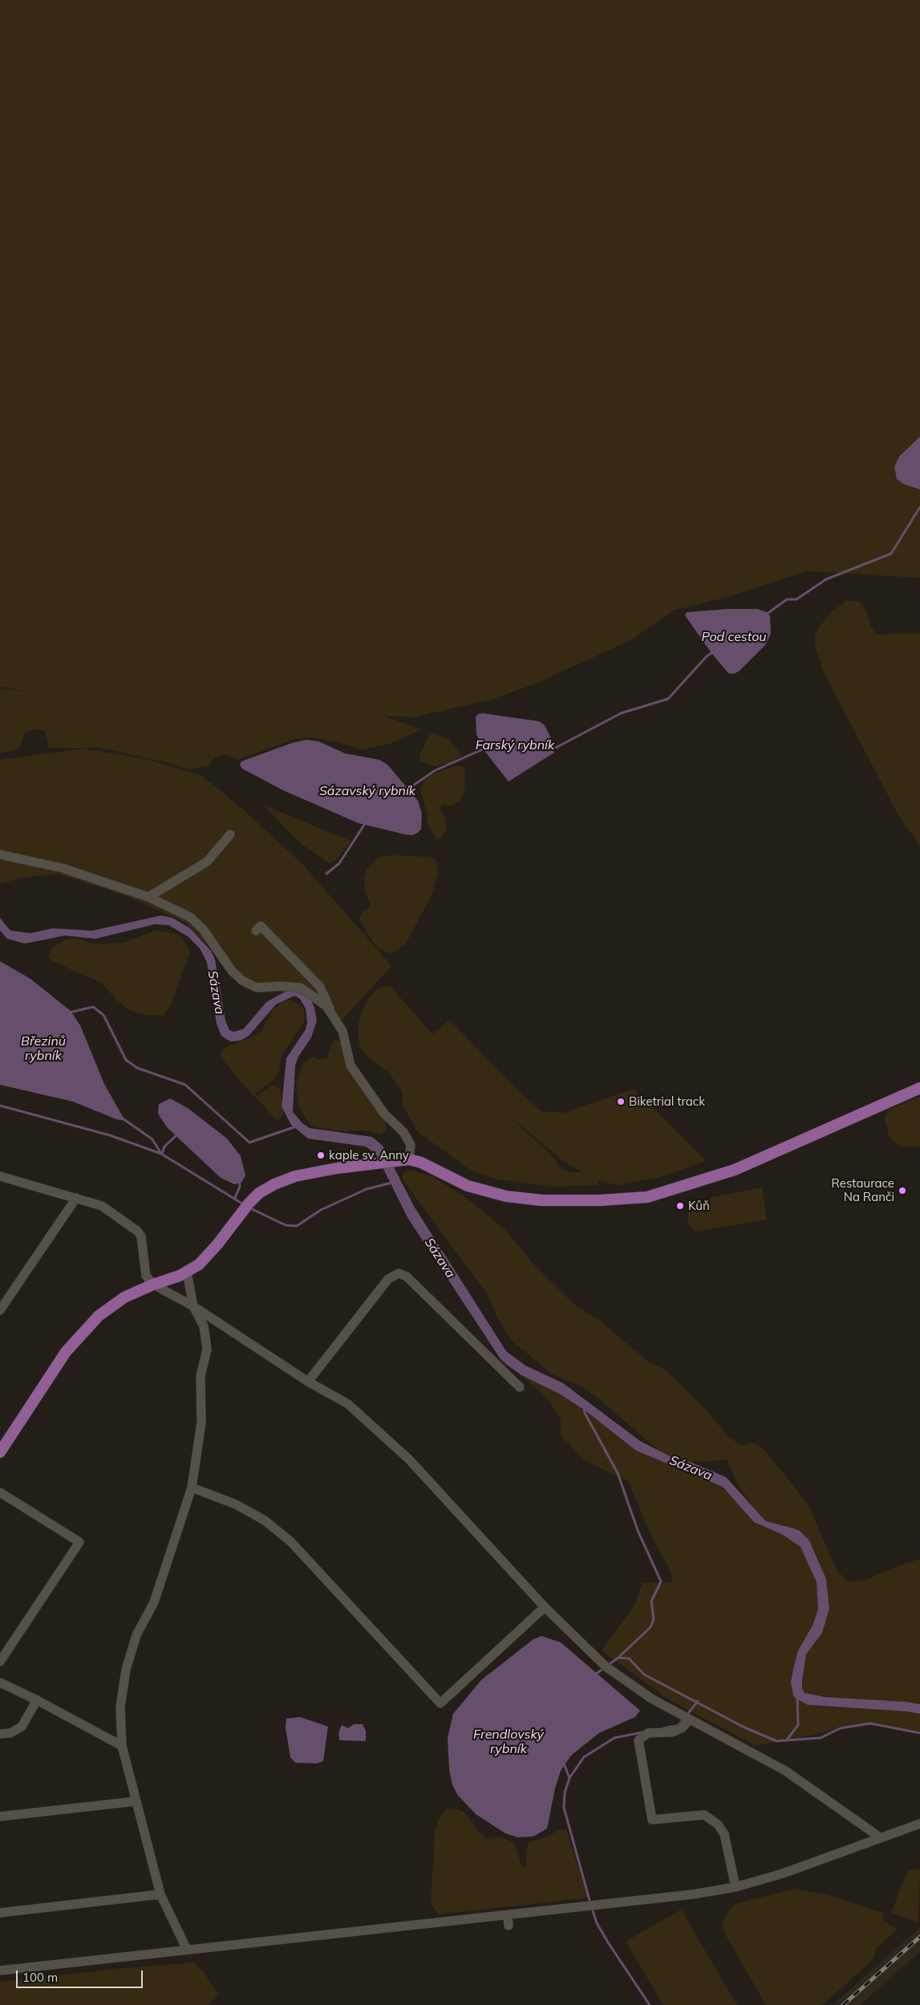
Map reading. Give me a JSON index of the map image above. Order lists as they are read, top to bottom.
{
  "water": [
    "Pod cestou",
    "Farský rybník",
    "Sázavský rybník",
    "Sázava",
    "Březinů rybník",
    "Frendlovský rybník"
  ],
  "places": [
    "Biketrial track",
    "kaple sv. Anny",
    "Restaurace Na Ranči",
    "Kůň"
  ],
  "scale_bar": "100 m"
}
